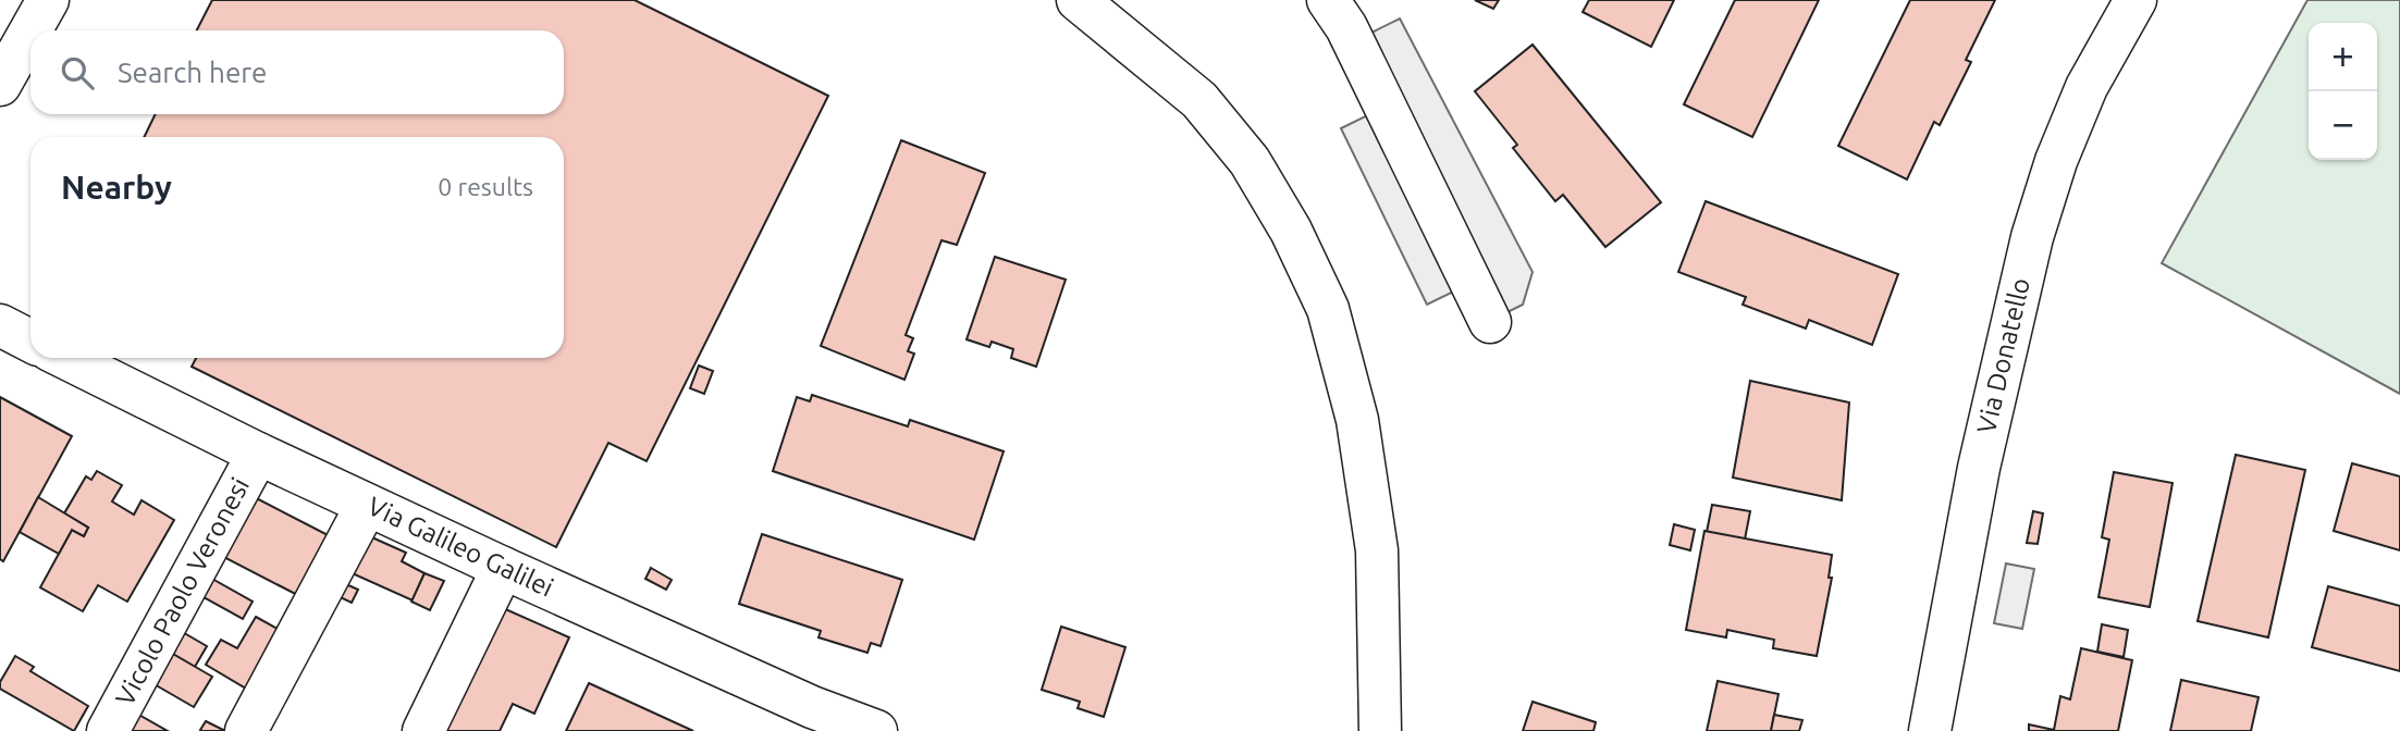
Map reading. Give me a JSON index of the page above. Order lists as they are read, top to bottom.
{
  "streets": {
    "main road": ["Via Donatello", "Via Galileo Galilei", "Vicolo Paolo Veronesi"]
  },
  "crossings": [
    ["Via Galileo Galilei", "Vicolo Paolo Veronesi"]
  ],
  "page": {
    "map_buttons": ["+", "−"],
    "search": "Search here",
    "heading": ["Nearby", "0 results"]
  }
}
